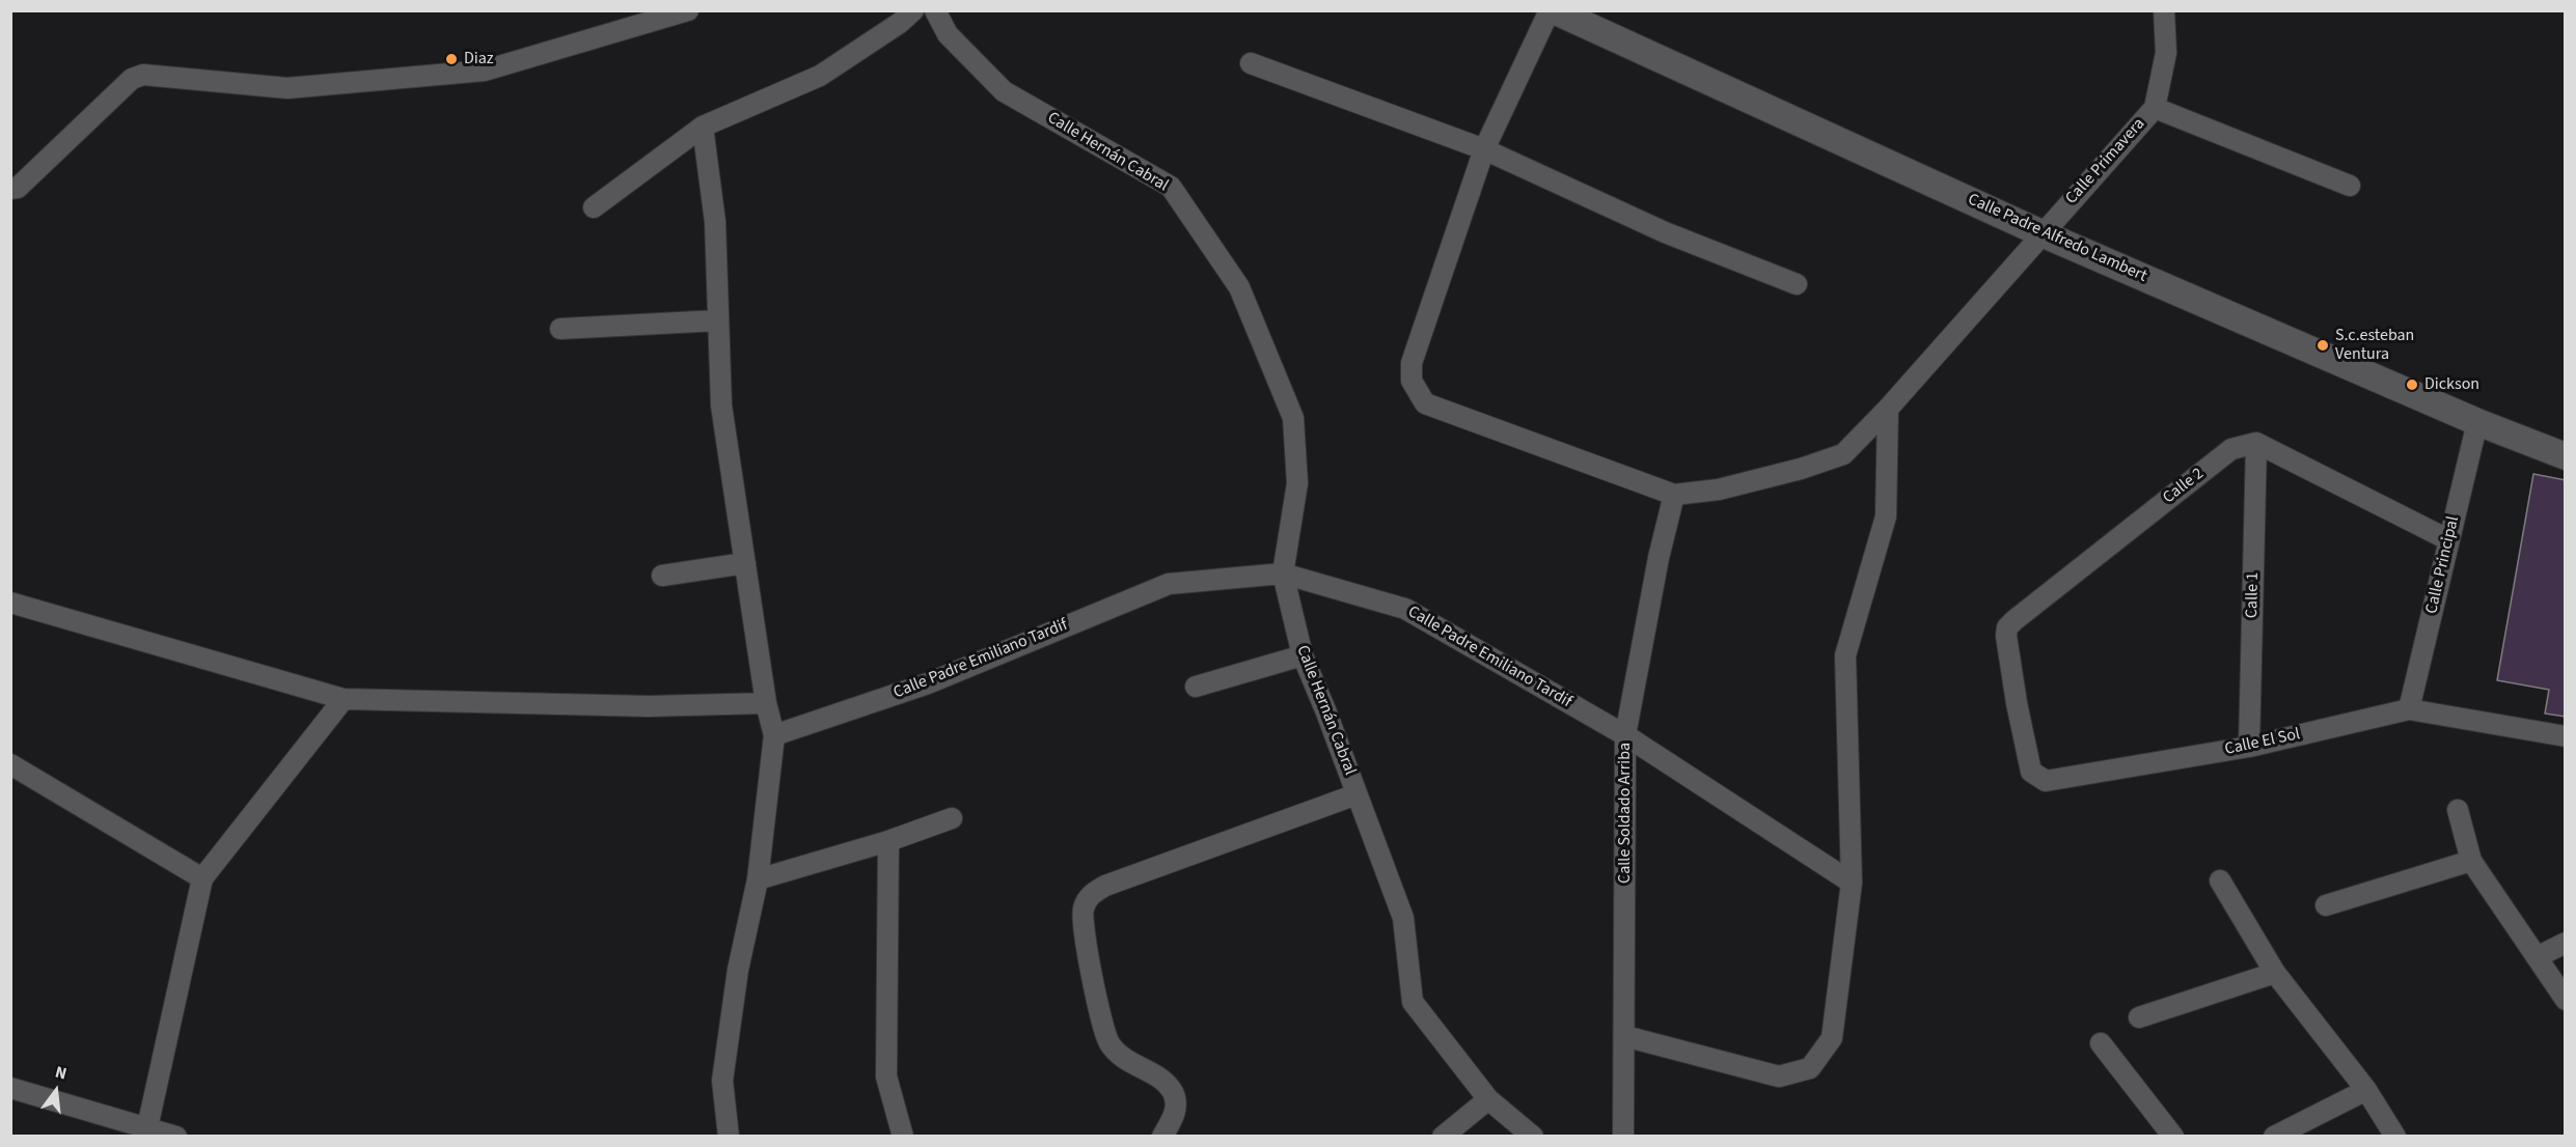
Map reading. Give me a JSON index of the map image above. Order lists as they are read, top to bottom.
{
  "streets": {
    "street": [
      "Calle Hernán Cabral",
      "Calle Primavera",
      "Calle Padre Alfredo Lambert",
      "Calle 2",
      "Calle Principal",
      "Calle 1",
      "Calle Padre Emiliano Tardif",
      "Calle El Sol",
      "Calle Soldado Arriba"
    ]
  },
  "crossings": [
    ["Calle Hernán Cabral", "Calle Padre Emiliano Tardif"],
    ["Calle Primavera", "Calle Padre Alfredo Lambert"],
    ["Calle Primavera", "Calle Soldado Arriba"],
    ["Calle Padre Alfredo Lambert", "Calle Principal"],
    ["Calle 2", "Calle 1"],
    ["Calle 2", "Calle El Sol"],
    ["Calle Principal", "Calle El Sol"],
    ["Calle 1", "Calle El Sol"],
    ["Calle Padre Emiliano Tardif", "Calle Soldado Arriba"]
  ],
  "places": ["Diaz", "S.c.esteban Ventura", "Dickson"],
  "north": "top"
}
